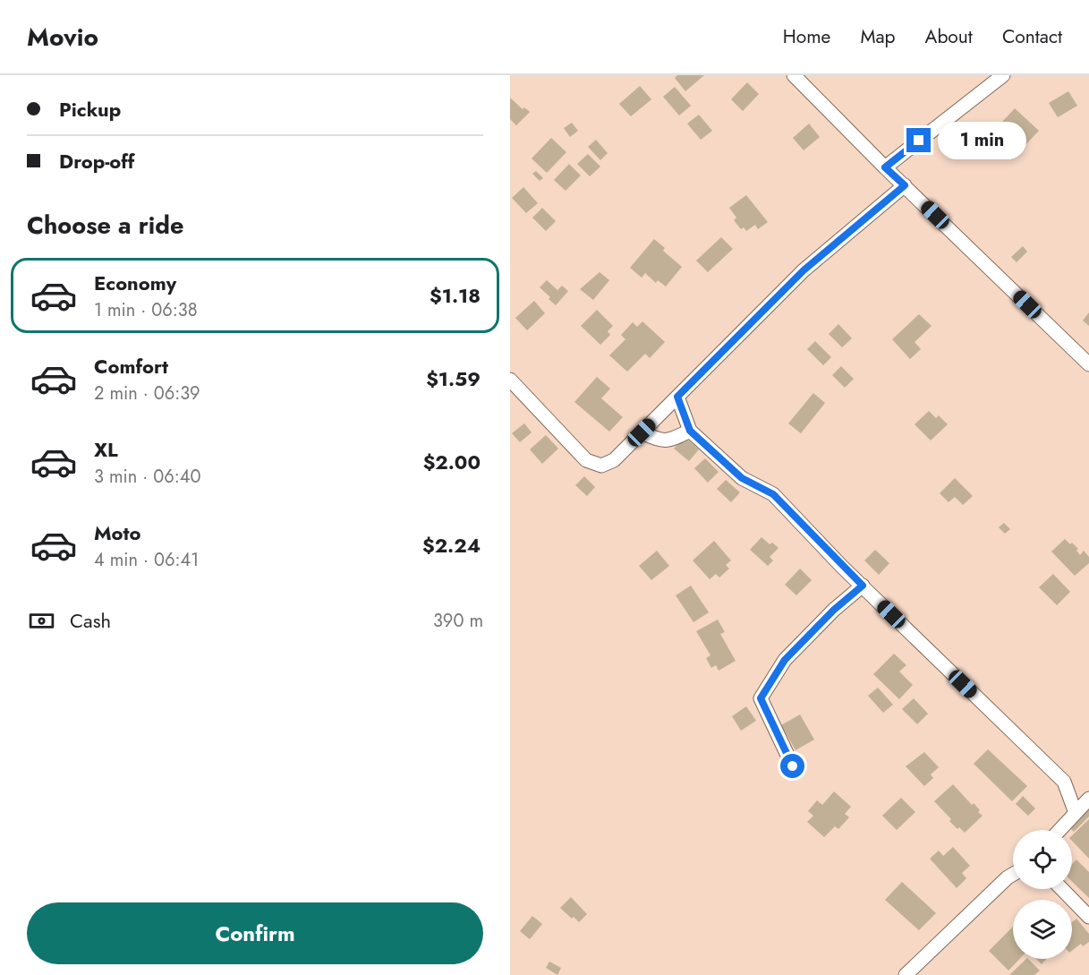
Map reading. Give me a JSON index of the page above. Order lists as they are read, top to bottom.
{
  "page": {
    "header": "Movio",
    "nav": [
      "Home",
      "Map",
      "About",
      "Contact"
    ],
    "banner": ["Pickup", "Drop-off"],
    "bubble": "1 min",
    "heading": "Choose a ride",
    "list": [
      {
        "name": "Economy",
        "note": "1 min · 06:38",
        "value": "$1.18"
      },
      {
        "name": "Comfort",
        "note": "2 min · 06:39",
        "value": "$1.59"
      },
      {
        "name": "XL",
        "note": "3 min · 06:40",
        "value": "$2.00"
      },
      {
        "name": "Moto",
        "note": "4 min · 06:41",
        "value": "$2.24"
      }
    ],
    "pay": ["Cash", "390 m"],
    "buttons": "Confirm"
  }
}
